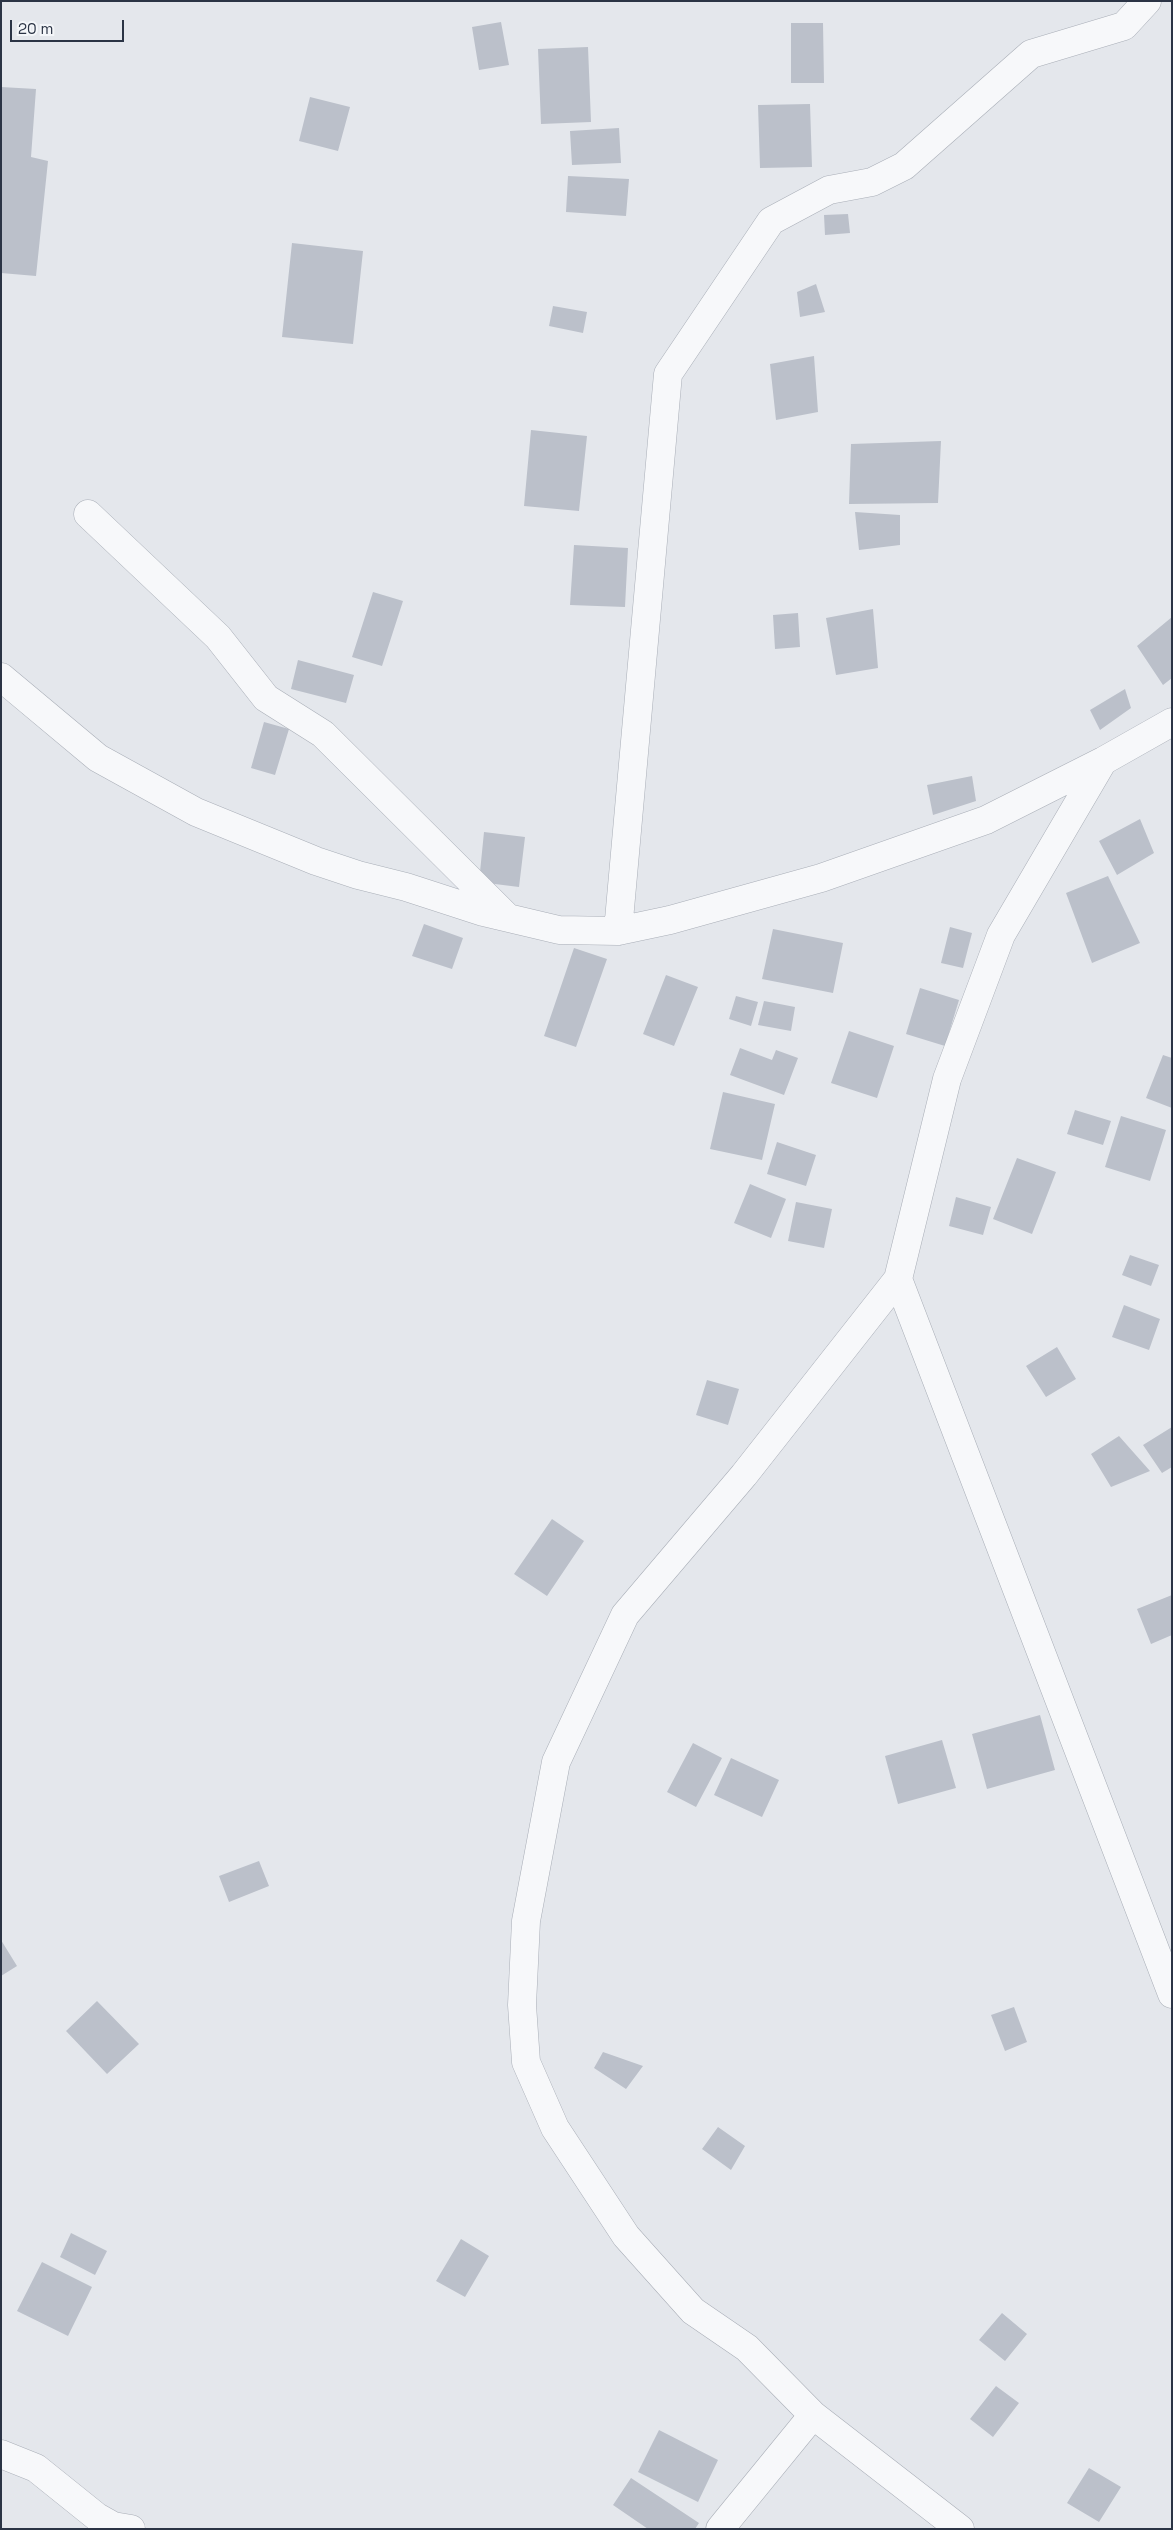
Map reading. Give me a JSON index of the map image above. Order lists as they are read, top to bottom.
{
  "scale_bar": "20 m"
}
